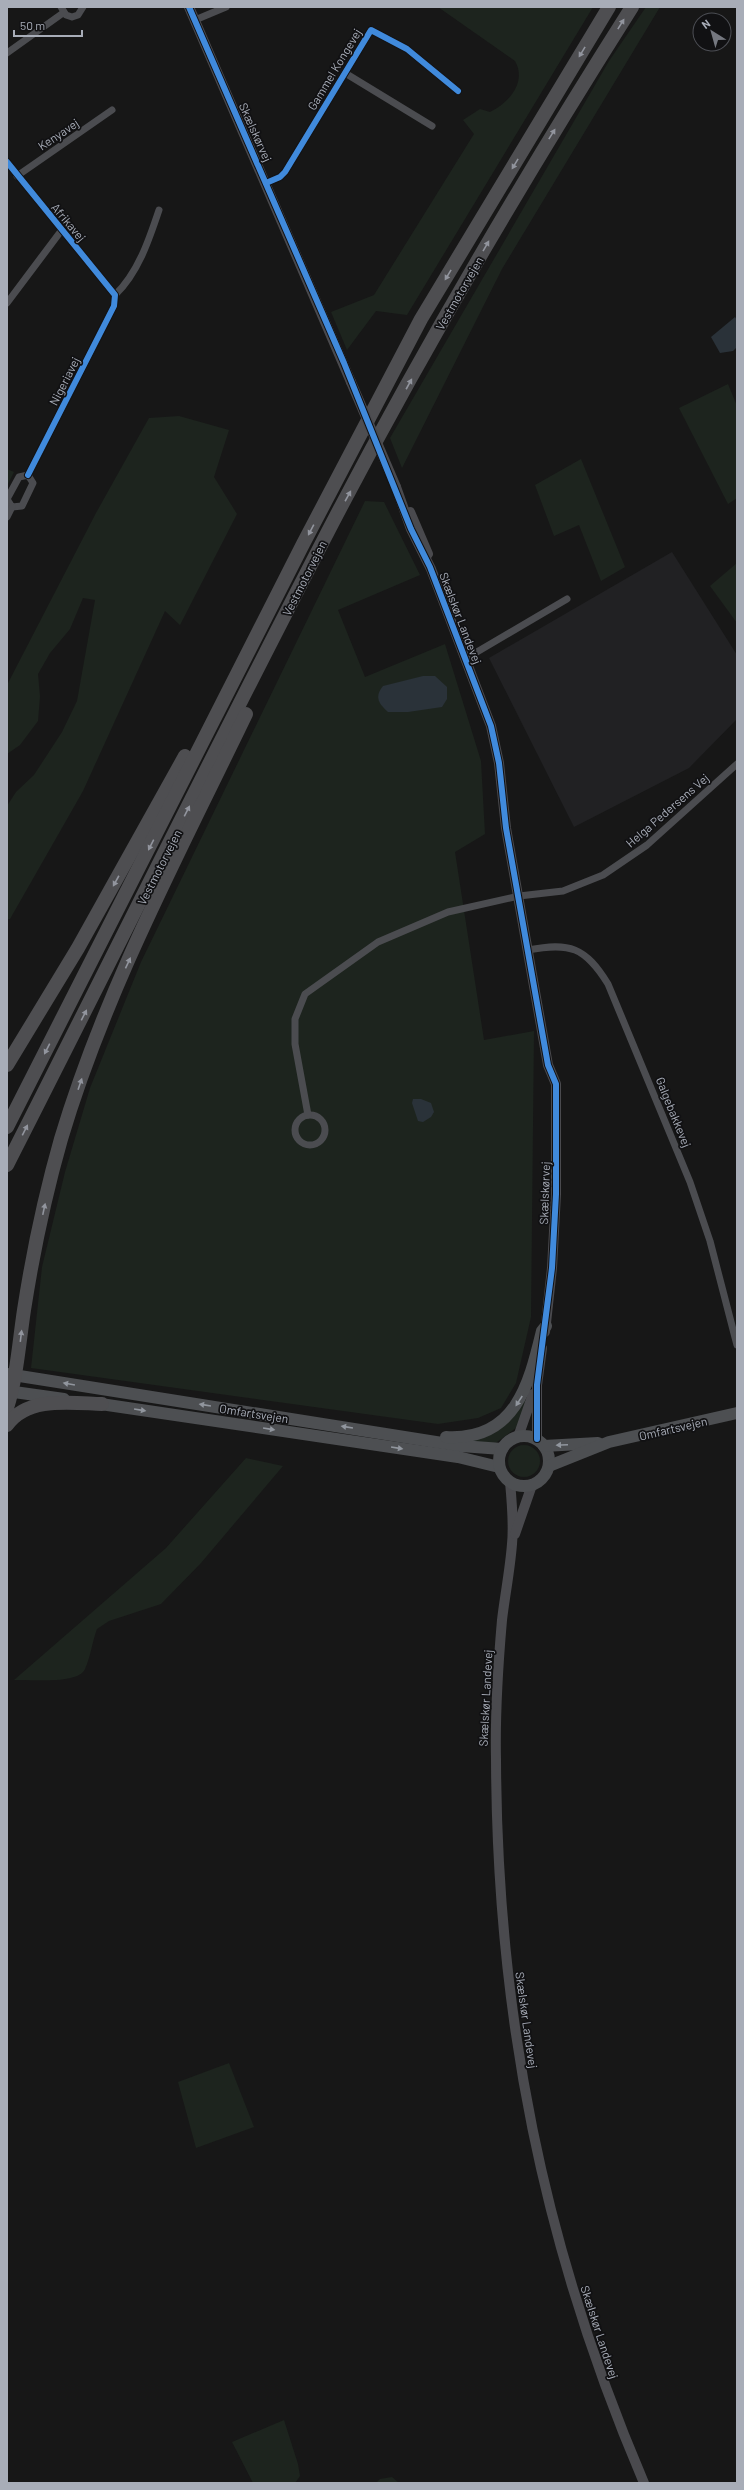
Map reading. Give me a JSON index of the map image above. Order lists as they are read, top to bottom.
{
  "streets": {
    "highway": ["Vestmotorvejen"],
    "main road": ["Omfartsvejen"],
    "street": [
      "Gammel Kongevej",
      "Skælskørvej",
      "Kenyavej",
      "Afrikavej",
      "Nigeriavej",
      "Skælskør Landevej",
      "Helga Pedersens Vej",
      "Galgebakkevej"
    ]
  },
  "crossings": [
    ["Gammel Kongevej", "Skælskørvej"],
    ["Skælskørvej", "Skælskør Landevej"],
    ["Skælskørvej", "Galgebakkevej"],
    ["Skælskørvej", "Omfartsvejen"],
    ["Kenyavej", "Afrikavej"],
    ["Afrikavej", "Nigeriavej"],
    ["Skælskør Landevej", "Helga Pedersens Vej"],
    ["Skælskør Landevej", "Galgebakkevej"],
    ["Skælskør Landevej", "Omfartsvejen"]
  ],
  "scale_bar": "50 m",
  "north": "top left"
}
